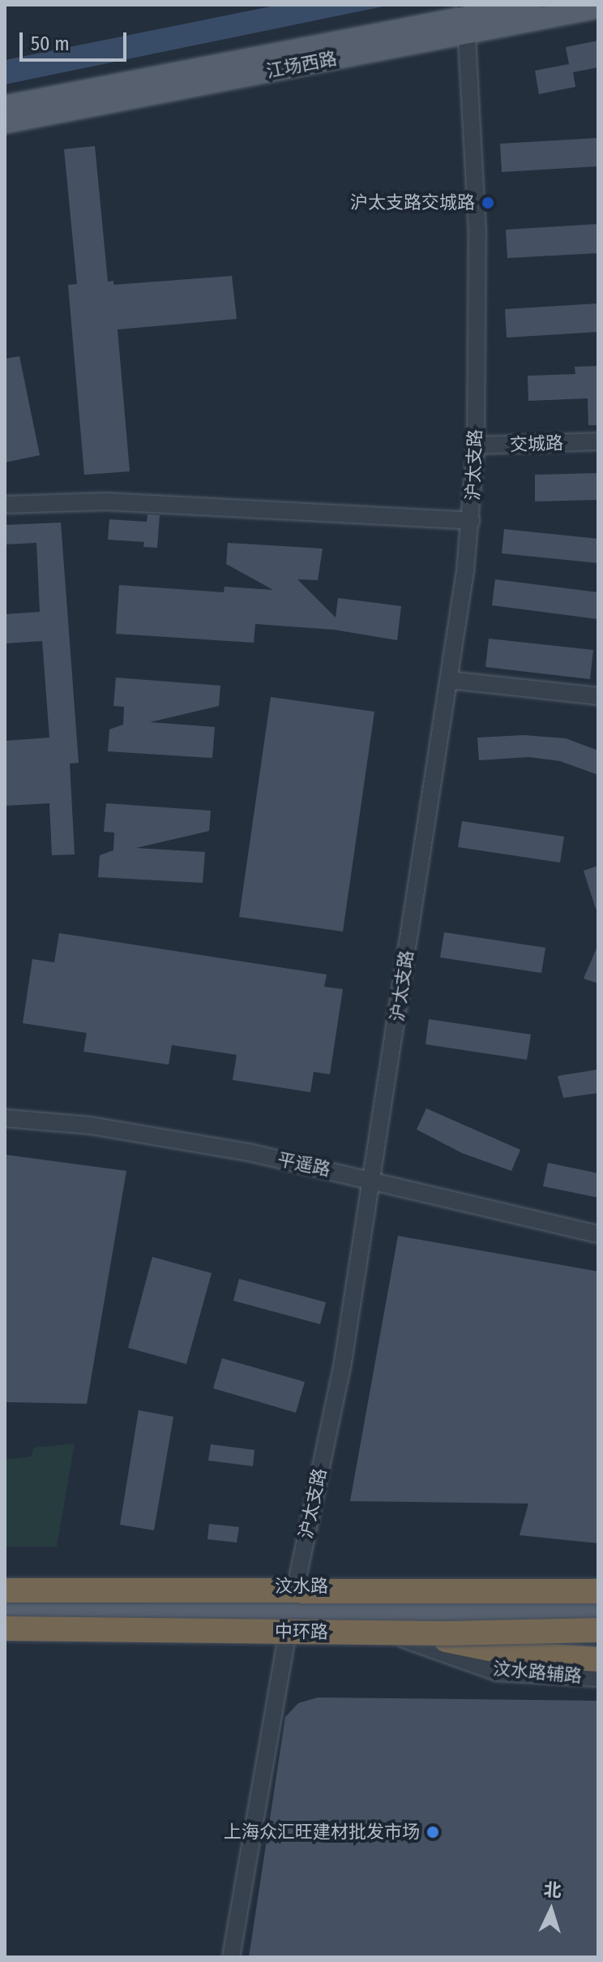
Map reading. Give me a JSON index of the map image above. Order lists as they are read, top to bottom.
{
  "streets": {
    "highway": ["中环路"],
    "main road": ["江场西路", "汶水路"],
    "street": [
      "交城路",
      "沪太支路",
      "平遥路",
      "汶水路辅路"
    ]
  },
  "crossings": [
    ["江场西路", "沪太支路"],
    ["交城路", "沪太支路"],
    ["沪太支路", "平遥路"],
    ["沪太支路", "汶水路"],
    ["汶水路", "中环路"]
  ],
  "places": ["沪太支路交城路", "上海众汇旺建材批发市场"],
  "scale_bar": "50 m",
  "north": "top"
}
